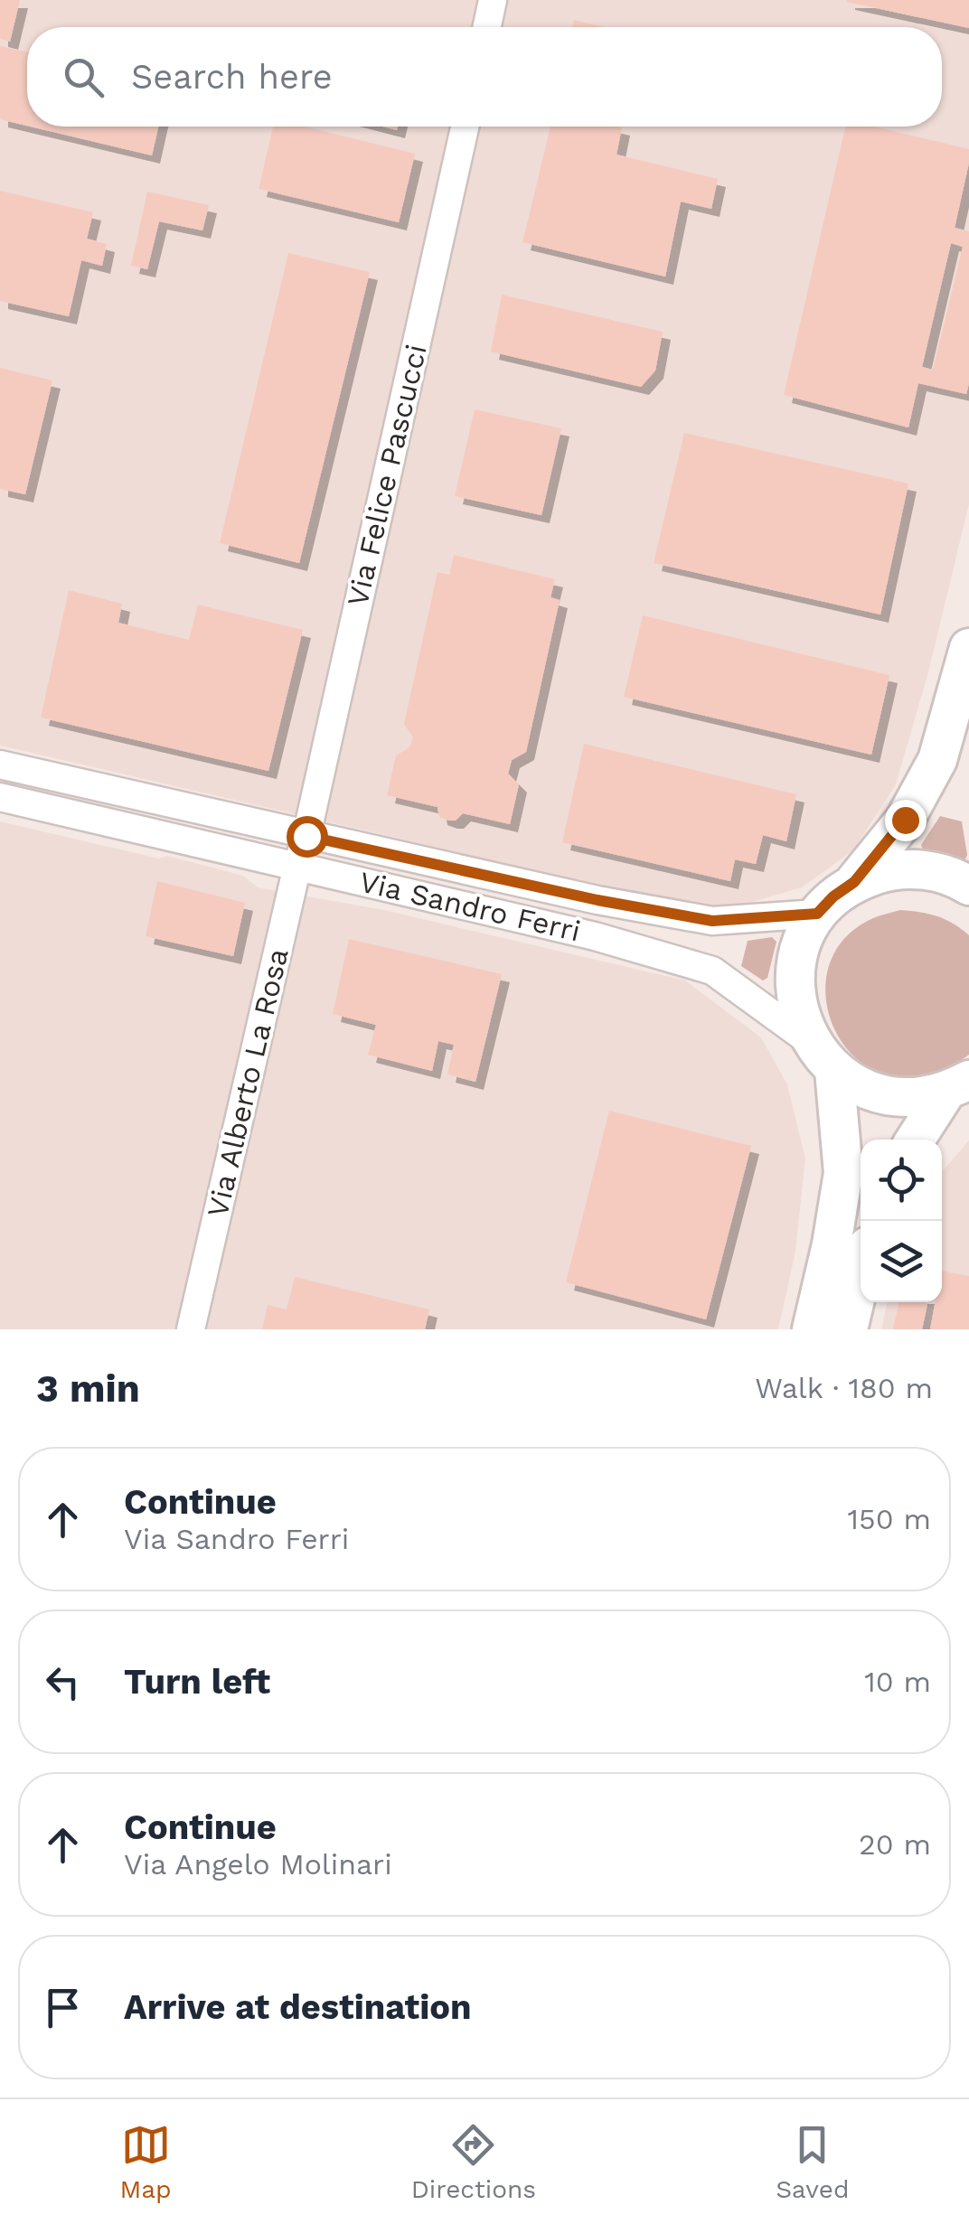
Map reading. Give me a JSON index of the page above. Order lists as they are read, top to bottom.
{
  "streets": {
    "street": ["Via Felice Pascucci", "Via Sandro Ferri", "Via Alberto La Rosa"]
  },
  "crossings": [
    ["Via Felice Pascucci", "Via Sandro Ferri"],
    ["Via Felice Pascucci", "Via Alberto La Rosa"],
    ["Via Sandro Ferri", "Via Alberto La Rosa"]
  ],
  "page": {
    "search": "Search here",
    "heading": ["3 min", "Walk · 180 m"],
    "list": [
      ["Continue", "Via Sandro Ferri", "150 m"],
      ["Turn left", "10 m"],
      ["Continue", "Via Angelo Molinari", "20 m"],
      "Arrive at destination"
    ],
    "nav": ["Map", "Directions", "Saved"]
  }
}
